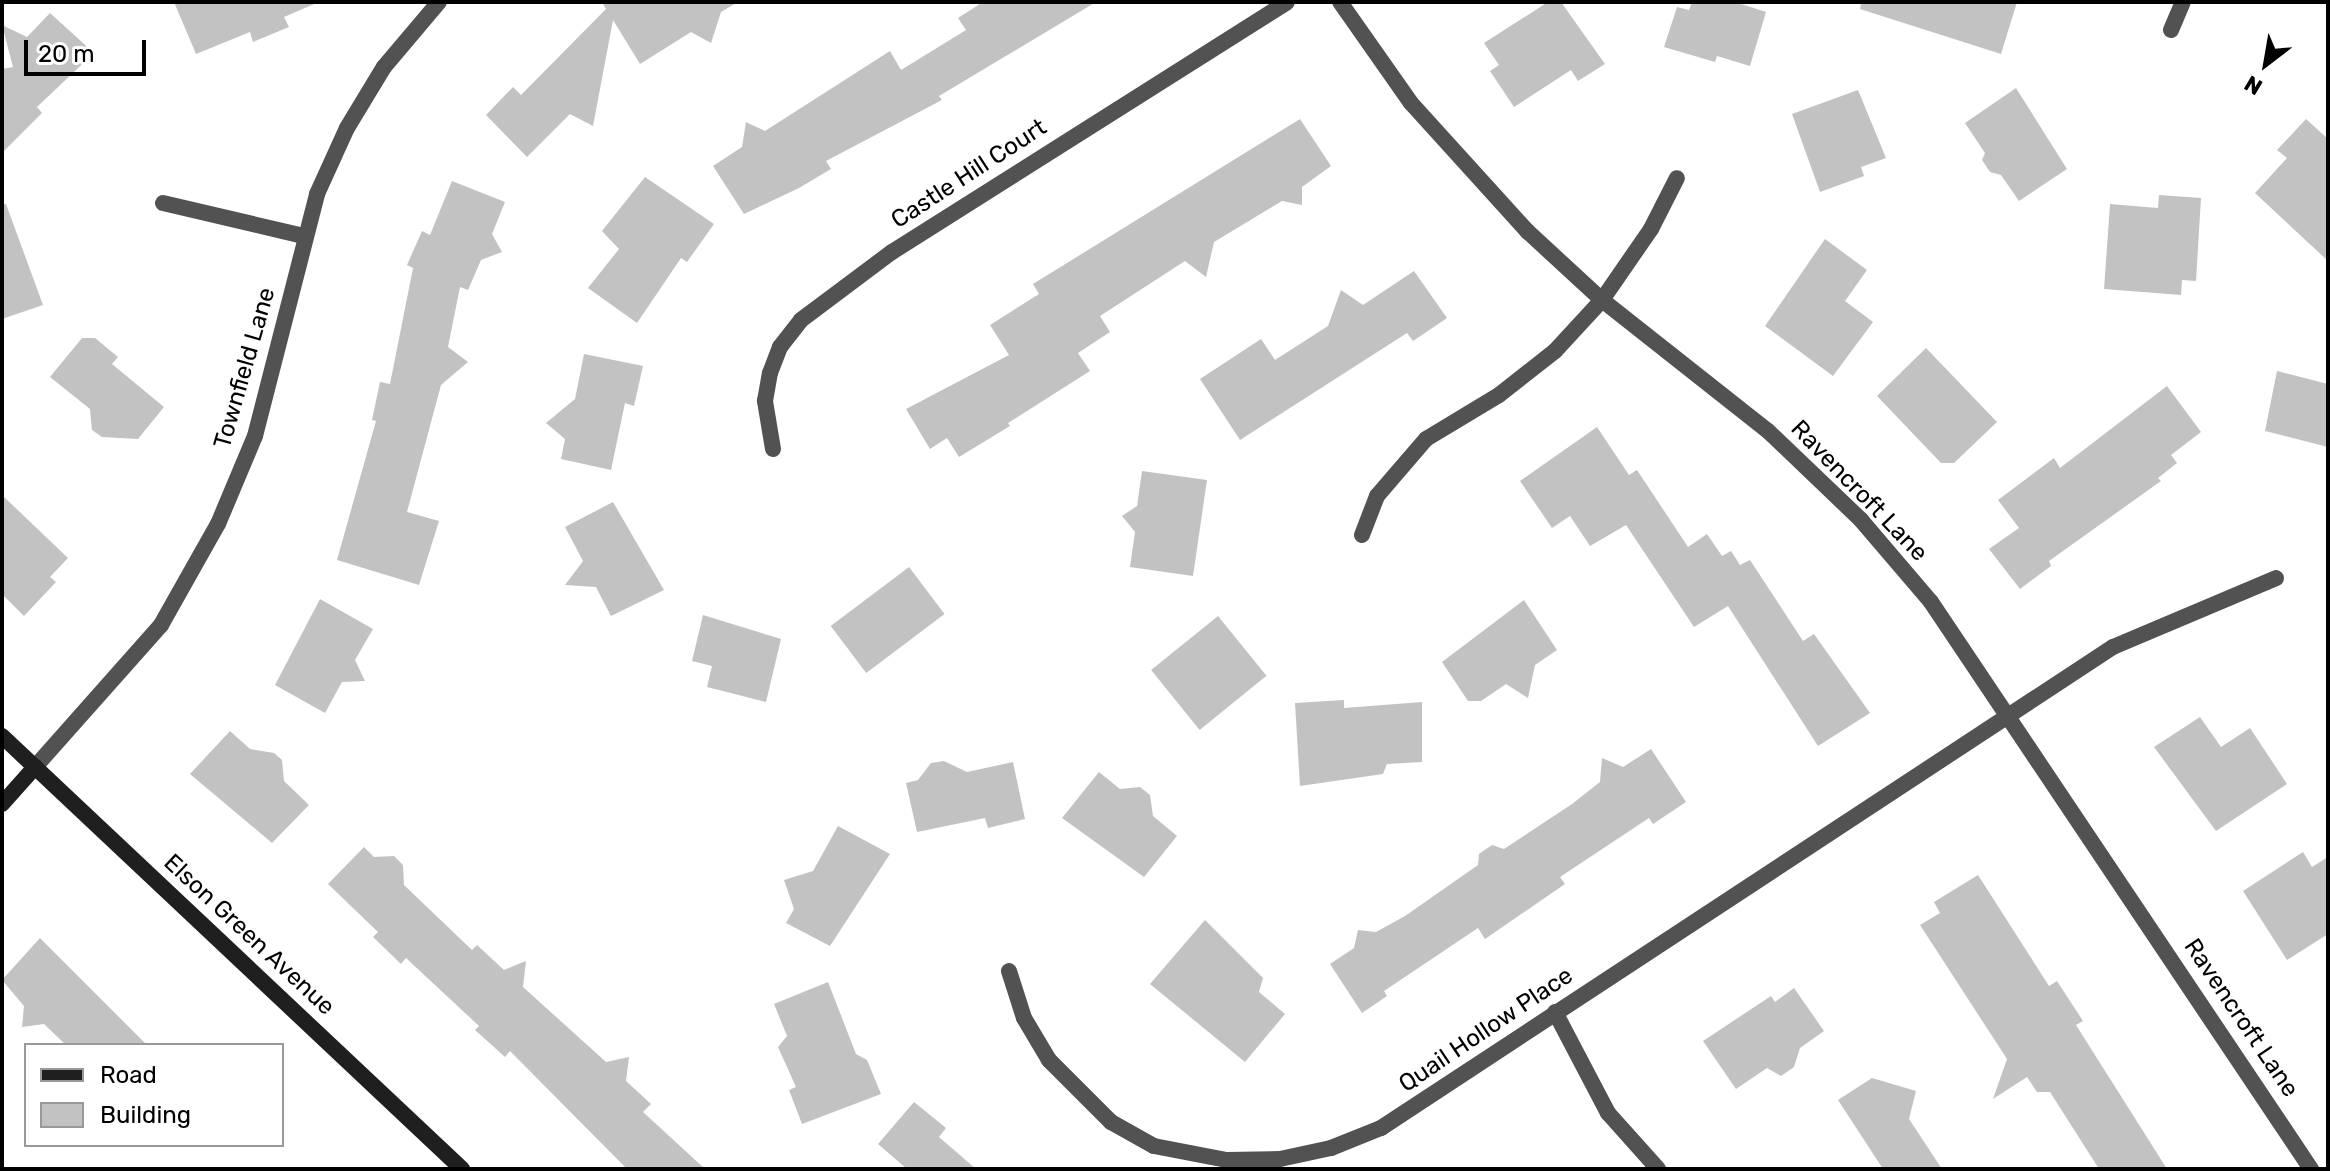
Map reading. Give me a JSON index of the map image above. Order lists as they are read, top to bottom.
{
  "streets": {
    "street": [
      "Castle Hill Court",
      "Townfield Lane",
      "Ravencroft Lane",
      "Elson Green Avenue",
      "Quail Hollow Place"
    ]
  },
  "crossings": [
    ["Townfield Lane", "Elson Green Avenue"],
    ["Ravencroft Lane", "Quail Hollow Place"]
  ],
  "legend": ["Road", "Building"],
  "scale_bar": "20 m",
  "north": "bottom left"
}
